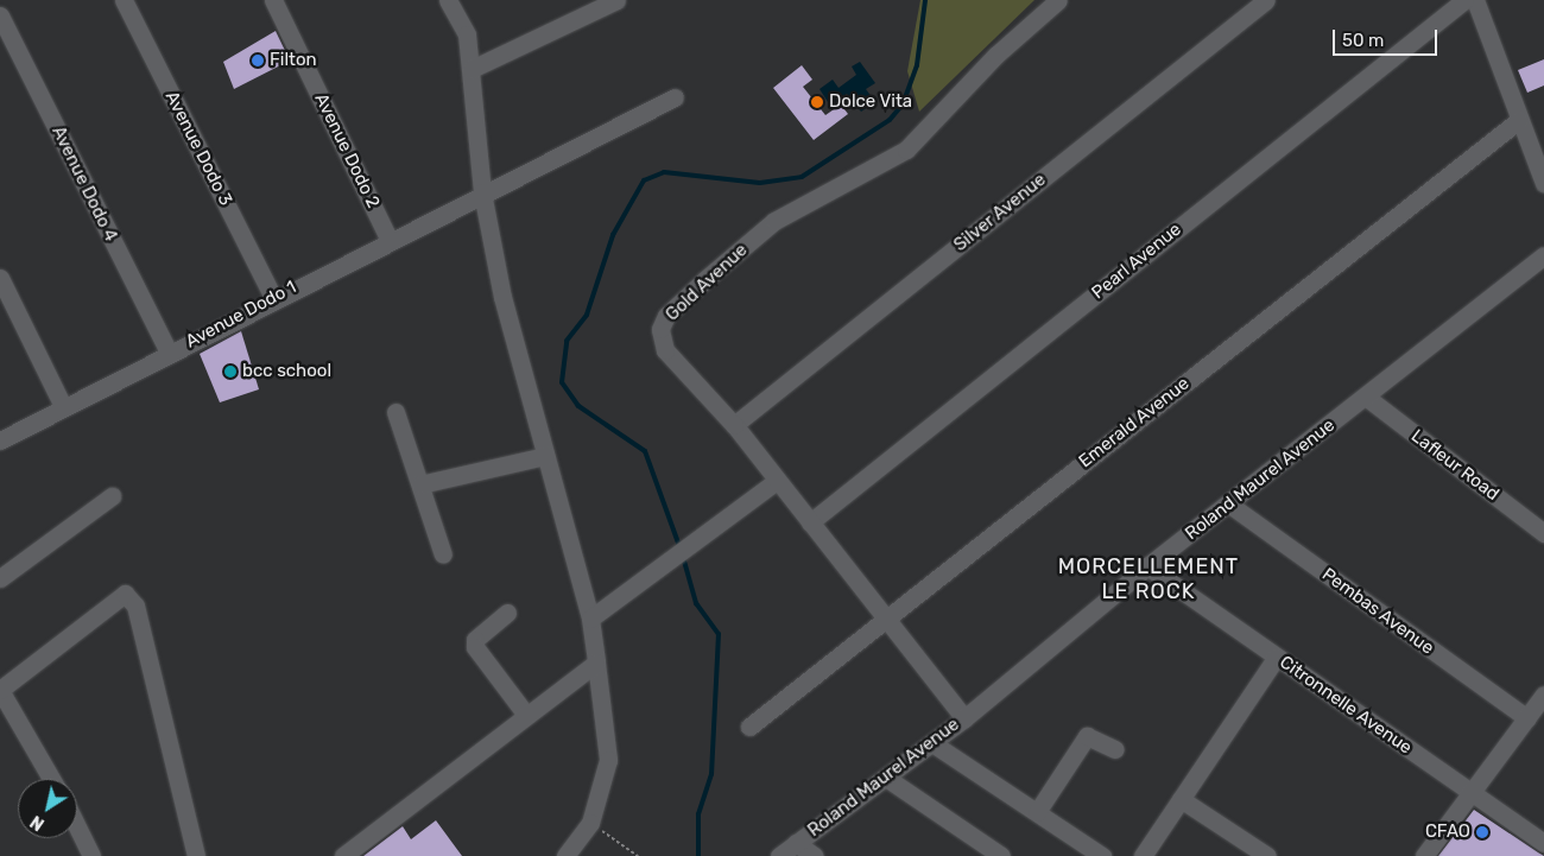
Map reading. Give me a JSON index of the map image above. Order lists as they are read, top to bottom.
{
  "streets": {
    "street": [
      "Avenue Dodo 3",
      "Avenue Dodo 2",
      "Avenue Dodo 4",
      "Silver Avenue",
      "Pearl Avenue",
      "Gold Avenue",
      "Avenue Dodo 1",
      "Emerald Avenue",
      "Lafleur Road",
      "Roland Maurel Avenue",
      "Pembas Avenue",
      "Citronnelle Avenue"
    ]
  },
  "crossings": [
    ["Avenue Dodo 3", "Avenue Dodo 1"],
    ["Avenue Dodo 2", "Avenue Dodo 1"],
    ["Avenue Dodo 4", "Avenue Dodo 1"],
    ["Silver Avenue", "Gold Avenue"],
    ["Pearl Avenue", "Gold Avenue"],
    ["Gold Avenue", "Emerald Avenue"],
    ["Gold Avenue", "Roland Maurel Avenue"],
    ["Lafleur Road", "Roland Maurel Avenue"],
    ["Roland Maurel Avenue", "Pembas Avenue"],
    ["Roland Maurel Avenue", "Citronnelle Avenue"]
  ],
  "districts": ["MORCELLEMENT LE ROCK"],
  "places": [
    "Filton",
    "Dolce Vita",
    "bcc school",
    "CFAO"
  ],
  "scale_bar": "50 m",
  "north": "bottom left"
}
